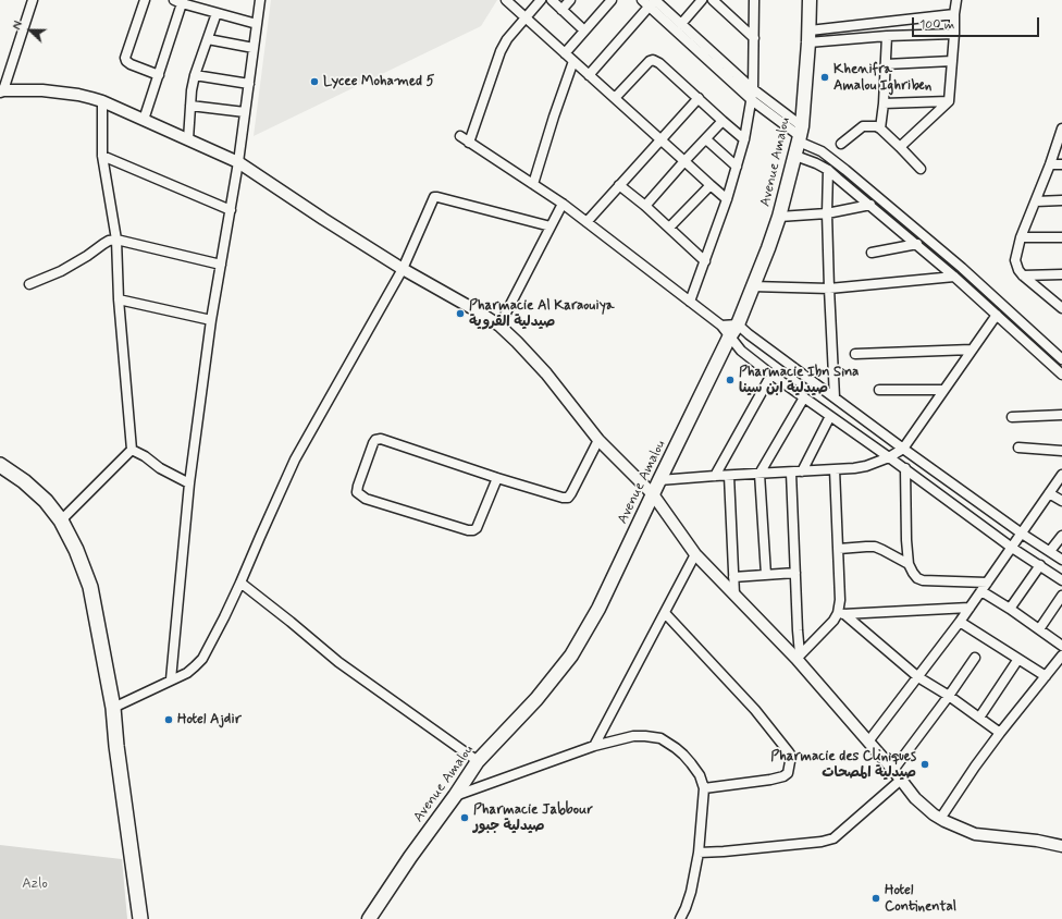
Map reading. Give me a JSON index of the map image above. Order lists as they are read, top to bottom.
{
  "streets": {
    "main road": ["Avenue Amalou"]
  },
  "parks": ["Azlo"],
  "places": [
    "Khenifra Amalou Ighriben",
    "Lycee Mohamed 5",
    "Pharmacie Al Karaouiya صيدلية القروية",
    "Pharmacie Ibn Sina صيدلية ابن سينا",
    "Hotel Ajdir",
    "Pharmacie des Cliniques صيدلية المصحات",
    "Pharmacie Jabbour صيدلية جبور",
    "Hotel Continental"
  ],
  "scale_bar": "100 m",
  "north": "left"
}
